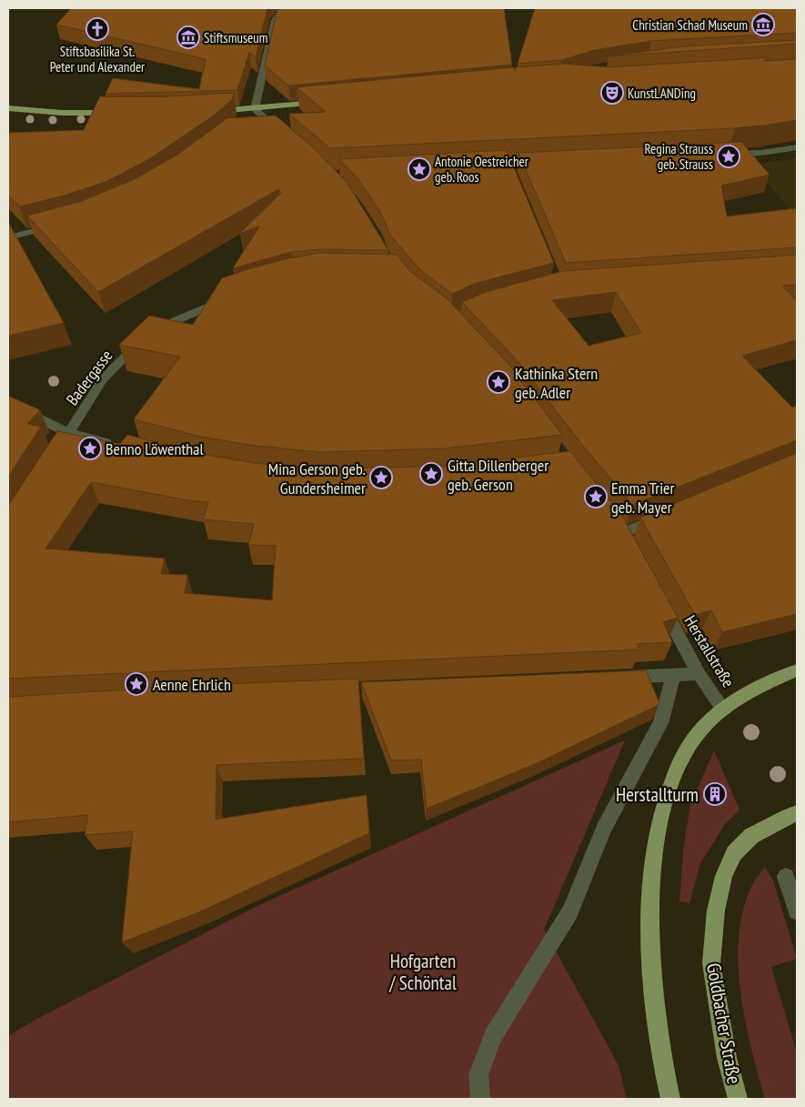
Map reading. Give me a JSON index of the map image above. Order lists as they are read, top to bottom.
{
  "streets": {
    "main road": ["Goldbacher Straße"],
    "street": ["Badergasse", "Herstallstraße"]
  },
  "parks": ["Hofgarten / Schöntal"],
  "places": {
    "museum": ["Christian Schad Museum", "Stiftsmuseum"],
    "church": ["Stiftsbasilika St. Peter und Alexander"],
    "theatre": ["KunstLANDing"],
    "place": [
      "Regina Strauss geb. Strauss",
      "Antonie Oestreicher geb. Roos",
      "Kathinka Stern geb. Adler",
      "Benno Löwenthal",
      "Gitta Dillenberger geb. Gerson",
      "Mina Gerson geb. Gundersheimer",
      "Emma Trier geb. Mayer",
      "Aenne Ehrlich"
    ],
    "building": ["Herstallturm"]
  }
}
